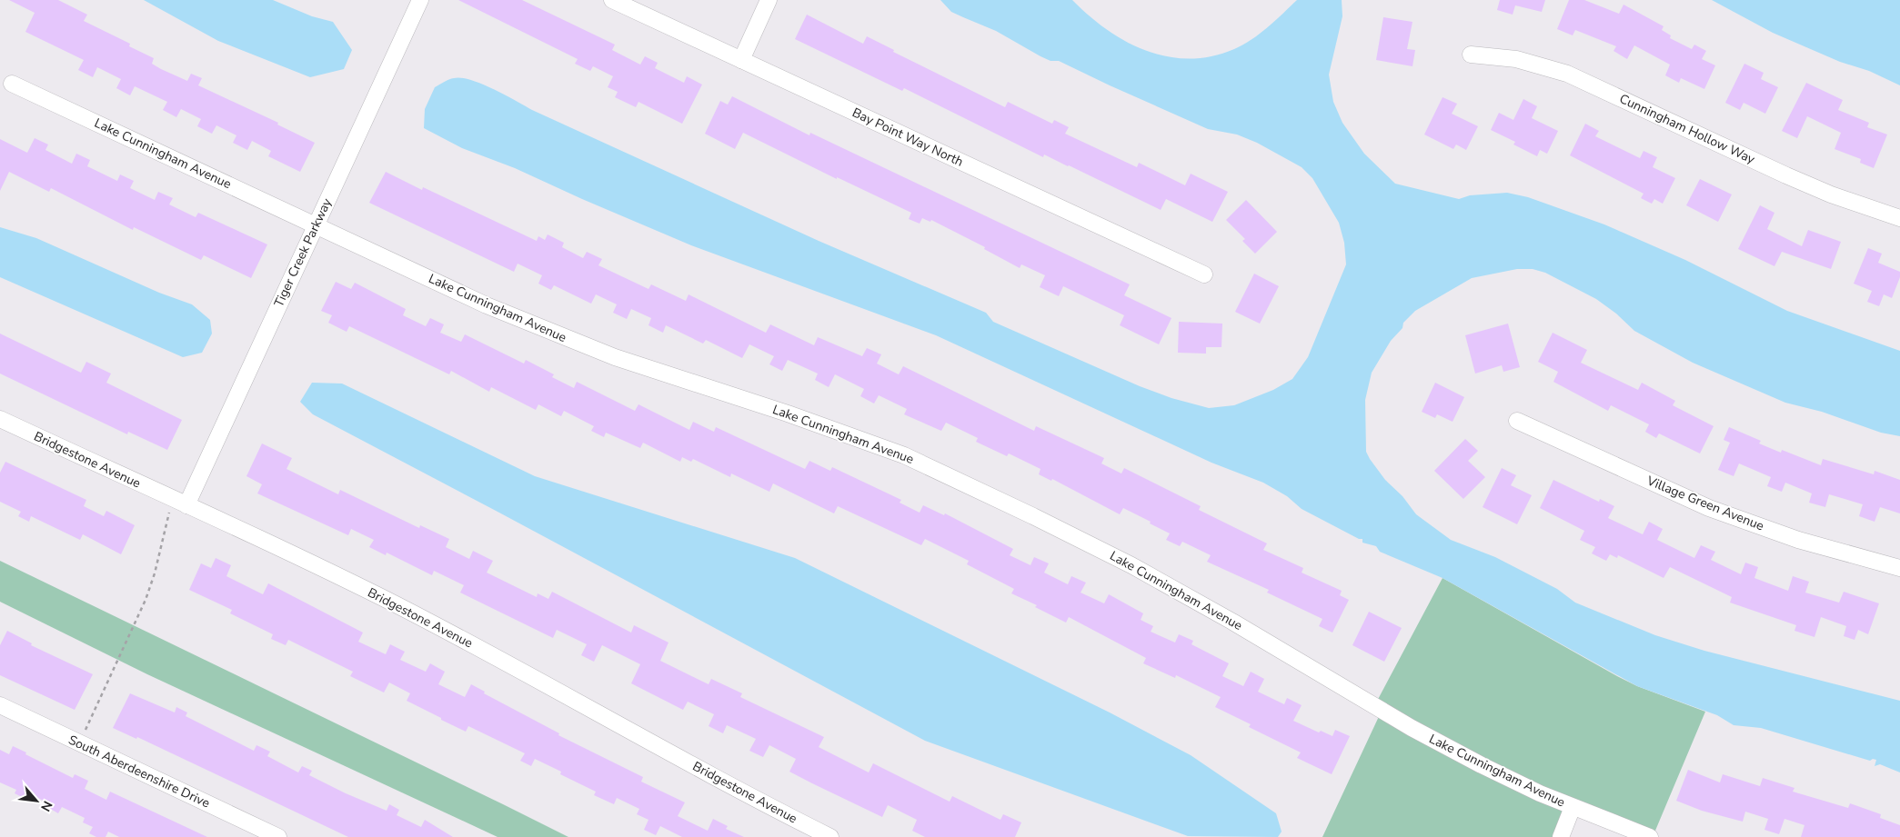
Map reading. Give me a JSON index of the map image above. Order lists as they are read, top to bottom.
{
  "streets": {
    "street": [
      "Cunningham Hollow Way",
      "Bay Point Way North",
      "Lake Cunningham Avenue",
      "Tiger Creek Parkway",
      "Bridgestone Avenue",
      "Village Green Avenue",
      "South Aberdeenshire Drive"
    ]
  },
  "crossings": [
    ["Lake Cunningham Avenue", "Tiger Creek Parkway"],
    ["Tiger Creek Parkway", "Bridgestone Avenue"]
  ],
  "north": "bottom right"
}
